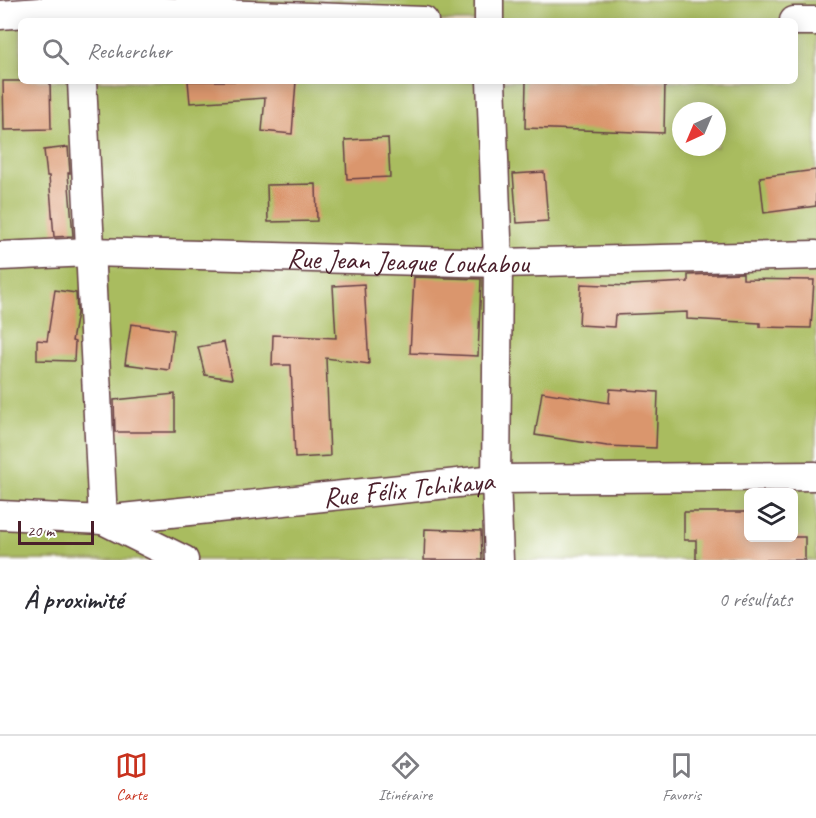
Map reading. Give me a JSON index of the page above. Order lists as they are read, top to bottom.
{
  "streets": {
    "street": ["Rue Jean Jeaque Loukabou", "Rue Félix Tchikaya"]
  },
  "scale_bar": "20 m",
  "north": "bottom left",
  "page": {
    "search": "Rechercher",
    "scale": "20 m",
    "heading": ["À proximité", "0 résultats"],
    "nav": ["Carte", "Itinéraire", "Favoris"]
  }
}
